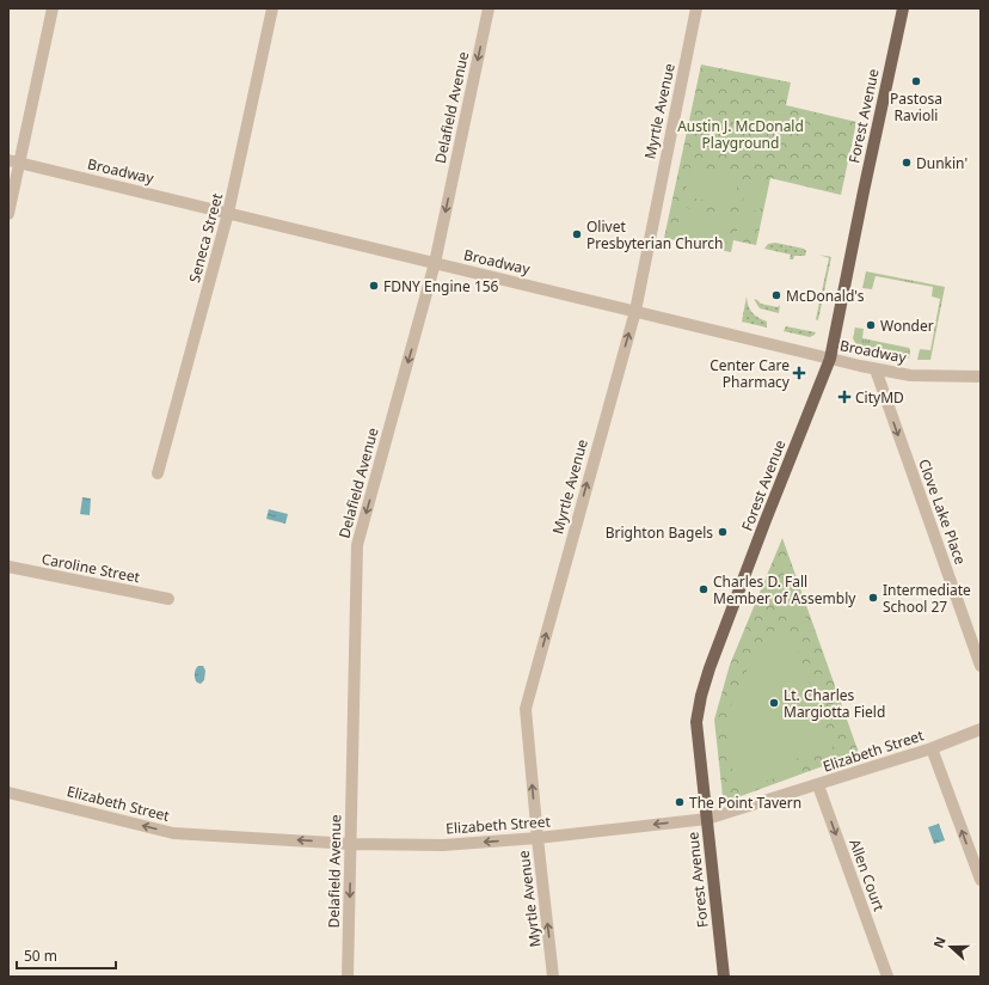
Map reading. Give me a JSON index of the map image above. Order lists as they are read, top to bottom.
{
  "streets": {
    "main road": ["Forest Avenue"],
    "street": [
      "Delafield Avenue",
      "Myrtle Avenue",
      "Broadway",
      "Seneca Street",
      "Clove Lake Place",
      "Caroline Street",
      "Elizabeth Street",
      "Allen Court"
    ]
  },
  "crossings": [
    ["Delafield Avenue", "Broadway"],
    ["Delafield Avenue", "Elizabeth Street"],
    ["Myrtle Avenue", "Broadway"],
    ["Myrtle Avenue", "Elizabeth Street"],
    ["Forest Avenue", "Broadway"],
    ["Forest Avenue", "Elizabeth Street"],
    ["Broadway", "Seneca Street"],
    ["Broadway", "Clove Lake Place"],
    ["Elizabeth Street", "Allen Court"]
  ],
  "one_way": [
    "Delafield Avenue",
    "Myrtle Avenue",
    "Clove Lake Place",
    "Elizabeth Street",
    "Allen Court"
  ],
  "parks": ["Austin J. McDonald Playground"],
  "places": {
    "other": [
      "Pastosa Ravioli",
      "Dunkin'",
      "Olivet Presbyterian Church",
      "FDNY Engine 156",
      "McDonald's",
      "Wonder",
      "Brighton Bagels",
      "Charles D. Fall Member of Assembly",
      "Intermediate School 27",
      "Lt. Charles Margiotta Field",
      "The Point Tavern"
    ],
    "health": ["Center Care Pharmacy", "CityMD"]
  },
  "scale_bar": "50 m",
  "north": "left"
}
